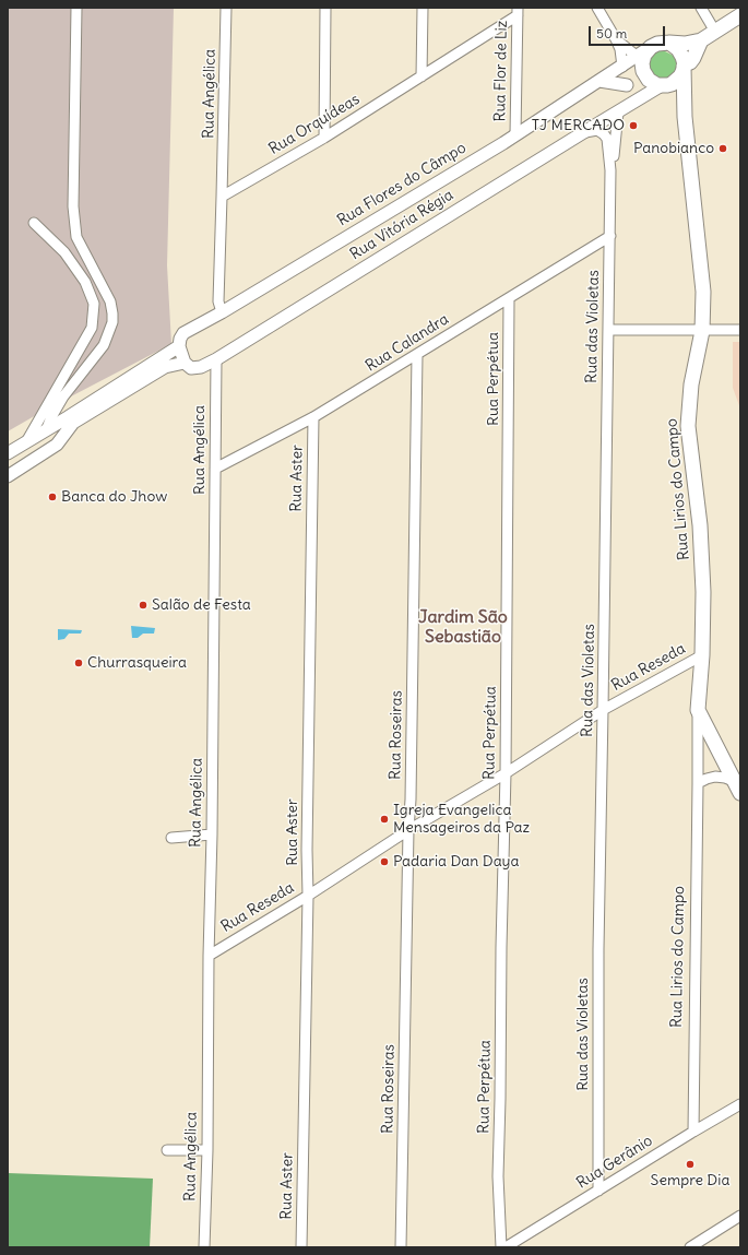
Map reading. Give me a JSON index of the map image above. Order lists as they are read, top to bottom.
{
  "streets": {
    "main road": ["Rua Lirios do Campo"],
    "street": [
      "Rua Flor de Liz",
      "Rua Angélica",
      "Rua Orquídeas",
      "Rua Flores do Câmpo",
      "Rua Vitória Régia",
      "Rua das Violetas",
      "Rua Calandra",
      "Rua Perpétua",
      "Rua Aster",
      "Rua Reseda",
      "Rua Roseiras",
      "Rua Gerânio"
    ]
  },
  "crossings": [
    ["Rua Flor de Liz", "Rua Orquídeas"],
    ["Rua Flor de Liz", "Rua Flores do Câmpo"],
    ["Rua Angélica", "Rua Orquídeas"],
    ["Rua Angélica", "Rua Flores do Câmpo"],
    ["Rua Angélica", "Rua Vitória Régia"],
    ["Rua Angélica", "Rua Calandra"],
    ["Rua Angélica", "Rua Reseda"],
    ["Rua Flores do Câmpo", "Rua Vitória Régia"],
    ["Rua Flores do Câmpo", "Rua Lirios do Campo"],
    ["Rua Vitória Régia", "Rua das Violetas"],
    ["Rua das Violetas", "Rua Calandra"],
    ["Rua das Violetas", "Rua Reseda"],
    ["Rua das Violetas", "Rua Gerânio"],
    ["Rua Calandra", "Rua Perpétua"],
    ["Rua Calandra", "Rua Aster"],
    ["Rua Calandra", "Rua Roseiras"],
    ["Rua Perpétua", "Rua Reseda"],
    ["Rua Aster", "Rua Reseda"],
    ["Rua Lirios do Campo", "Rua Reseda"],
    ["Rua Lirios do Campo", "Rua Gerânio"],
    ["Rua Reseda", "Rua Roseiras"]
  ],
  "districts": ["Jardim São Sebastião"],
  "places": [
    "TJ MERCADO",
    "Panobianco",
    "Banca do Jhow",
    "Salão de Festa",
    "Churrasqueira",
    "Igreja Evangelica Mensageiros da Paz",
    "Padaria Dan Daya",
    "Sempre Dia"
  ],
  "scale_bar": "50 m"
}
